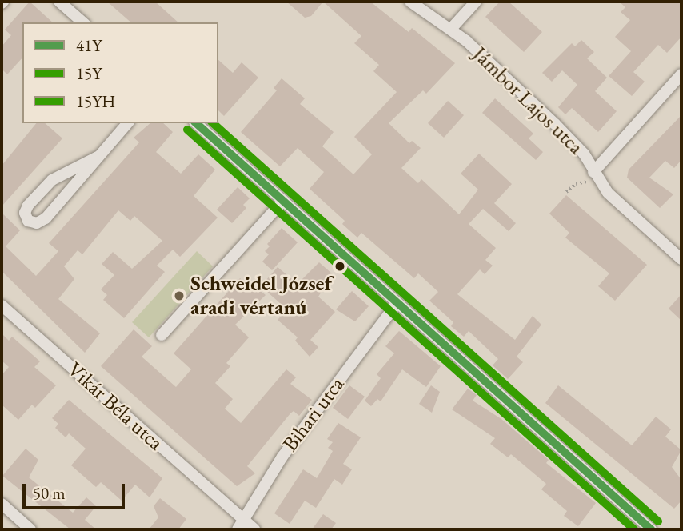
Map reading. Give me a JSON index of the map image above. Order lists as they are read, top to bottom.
{
  "streets": {
    "street": ["Jámbor Lajos utca", "Vikár Béla utca", "Bihari utca"]
  },
  "crossings": [
    ["Vikár Béla utca", "Bihari utca"]
  ],
  "places": ["Schweidel József aradi vértanú"],
  "lines": ["transit line 41Y", "transit line 15YH", "transit line 15Y"],
  "legend": ["41Y", "15Y", "15YH"],
  "scale_bar": "50 m"
}
